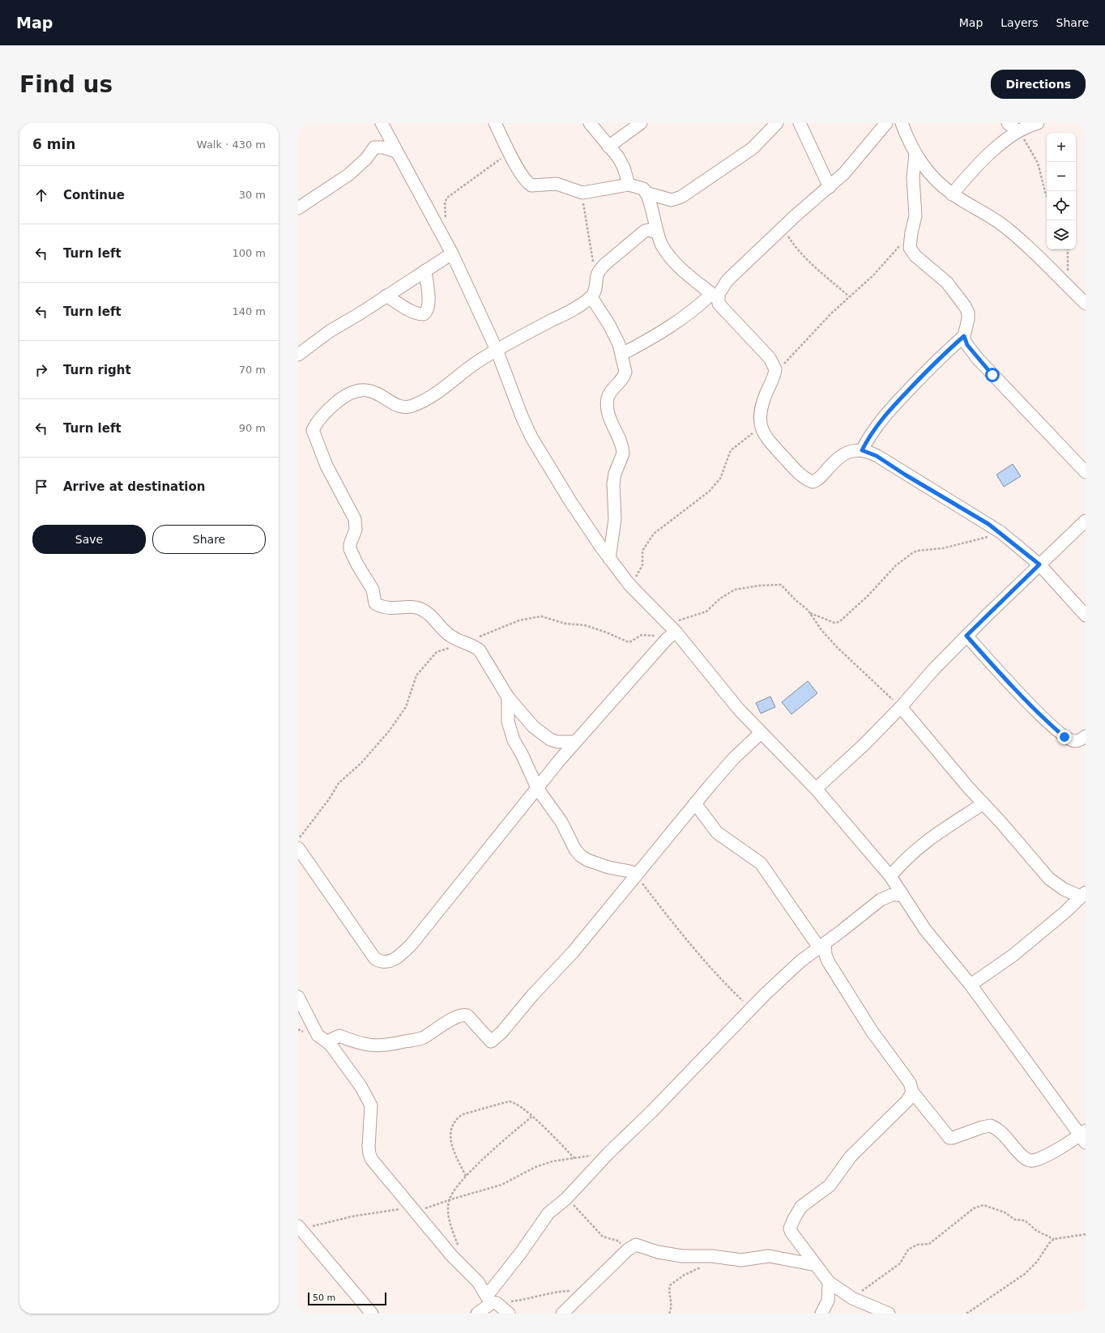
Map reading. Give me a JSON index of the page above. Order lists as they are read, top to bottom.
{
  "scale_bar": "50 m",
  "page": {
    "header": "Map",
    "nav": ["Map", "Layers", "Share"],
    "buttons": [
      "Directions",
      ["Save", "Share"]
    ],
    "title": "Find us",
    "heading": ["6 min", "Walk · 430 m"],
    "map_buttons": ["+", "−"],
    "list": [
      ["Continue", "30 m"],
      ["Turn left", "100 m"],
      ["Turn left", "140 m"],
      ["Turn right", "70 m"],
      ["Turn left", "90 m"],
      "Arrive at destination"
    ],
    "scale": "50 m"
  }
}
